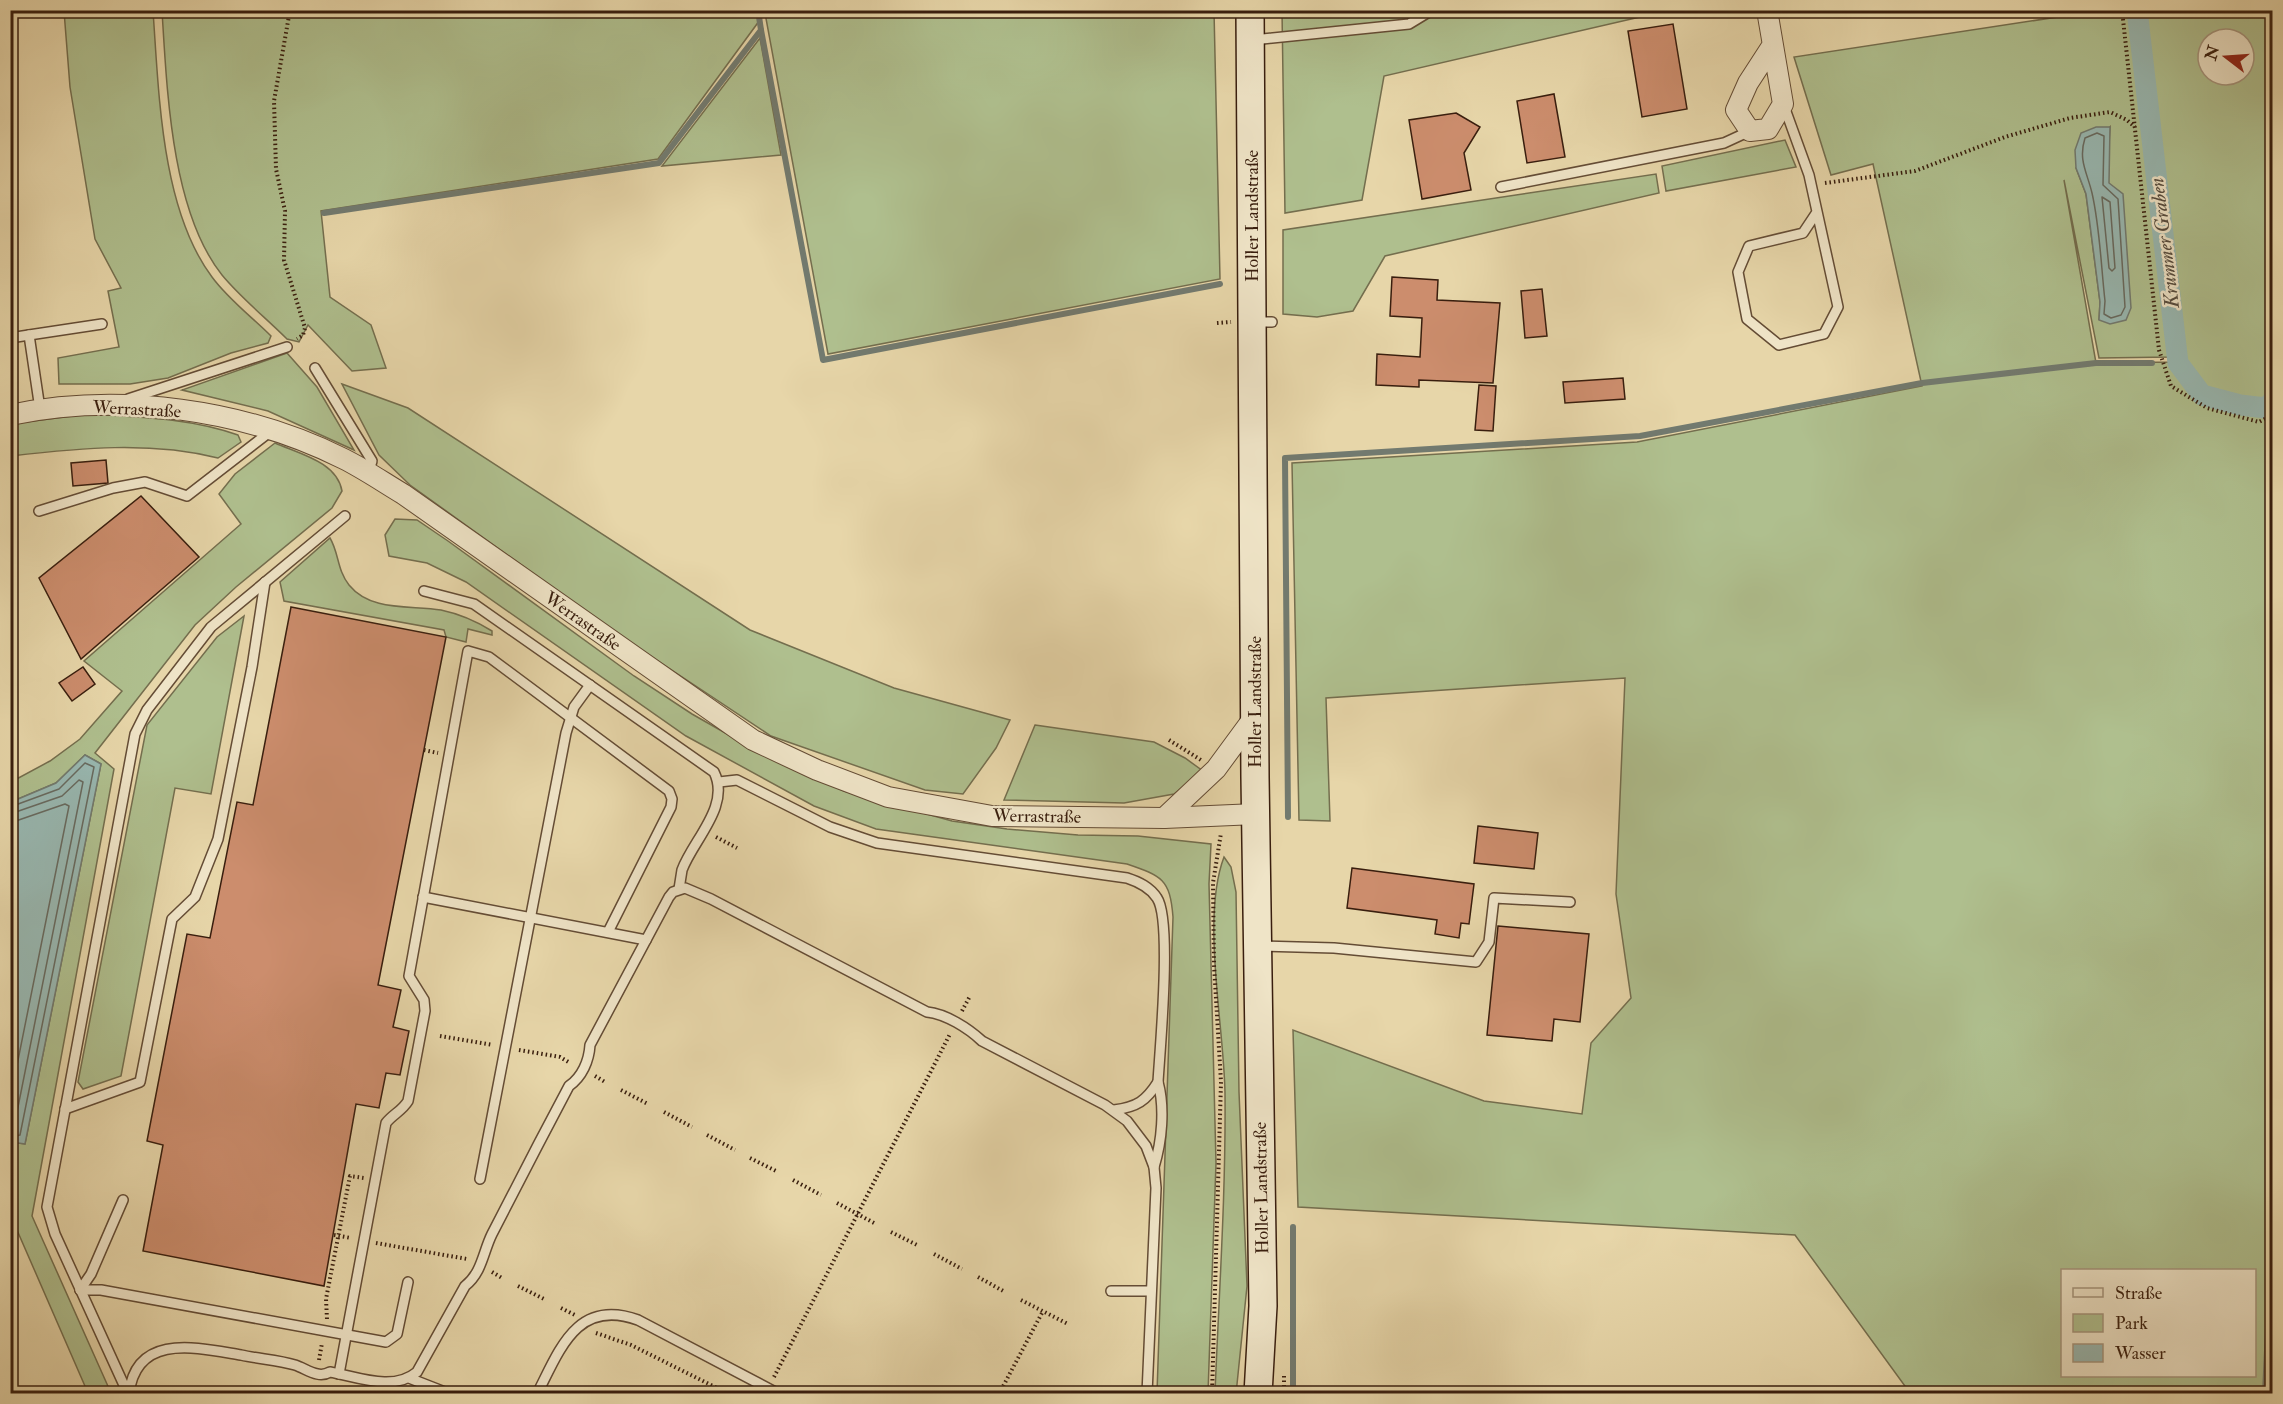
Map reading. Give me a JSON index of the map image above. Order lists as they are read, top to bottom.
{
  "streets": {
    "main road": ["Holler Landstraße"],
    "street": ["Werrastraße"]
  },
  "crossings": [
    ["Holler Landstraße", "Werrastraße"]
  ],
  "water": ["Krummer Graben"],
  "legend": ["Straße", "Park", "Wasser"],
  "north": "left"
}
